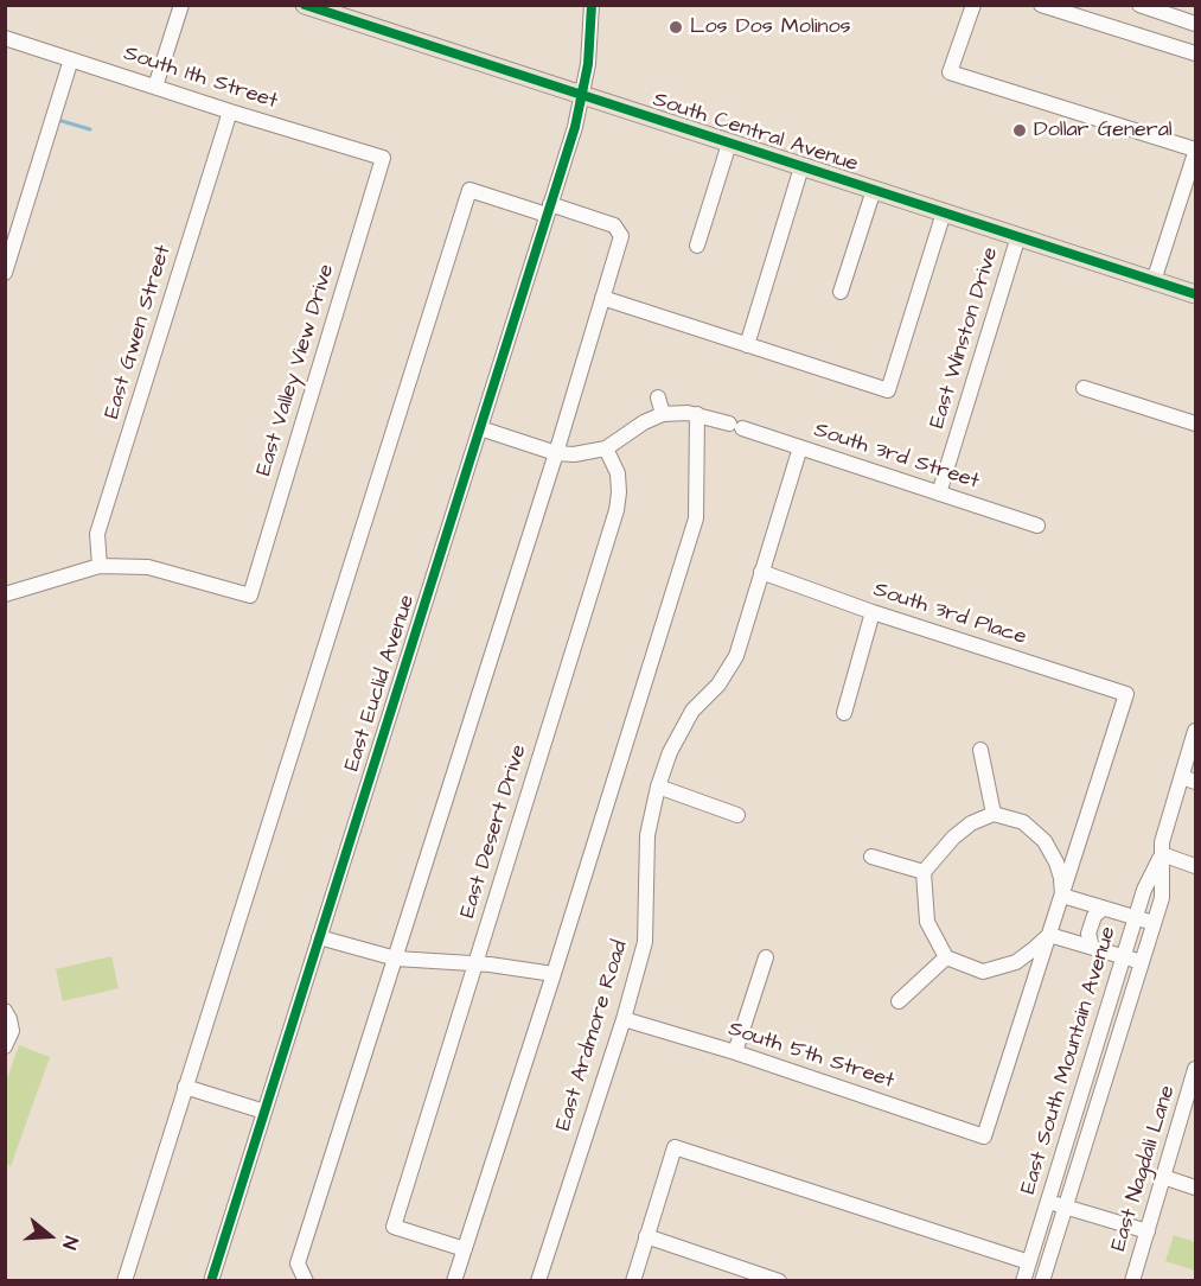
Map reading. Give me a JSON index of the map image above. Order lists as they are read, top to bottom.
{
  "streets": {
    "main road": ["South Central Avenue"],
    "street": [
      "South 1th Street",
      "East Gwen Street",
      "East Winston Drive",
      "East Valley View Drive",
      "South 3rd Street",
      "South 3rd Place",
      "East Euclid Avenue",
      "East Desert Drive",
      "East Ardmore Road",
      "South 5th Street",
      "East South Mountain Avenue",
      "East Nagdali Lane"
    ]
  },
  "crossings": [
    ["South 1th Street", "East Gwen Street"],
    ["South 1th Street", "East Valley View Drive"],
    ["South Central Avenue", "East Winston Drive"],
    ["South Central Avenue", "East Euclid Avenue"],
    ["East Gwen Street", "East Valley View Drive"],
    ["East Winston Drive", "South 3rd Street"],
    ["South 3rd Street", "East Euclid Avenue"],
    ["South 3rd Street", "East Desert Drive"],
    ["South 3rd Street", "East Ardmore Road"],
    ["South 3rd Place", "East Ardmore Road"],
    ["South 3rd Place", "South 5th Street"],
    ["East Ardmore Road", "South 5th Street"]
  ],
  "places": ["Los Dos Molinos", "Dollar General"],
  "north": "right"
}
